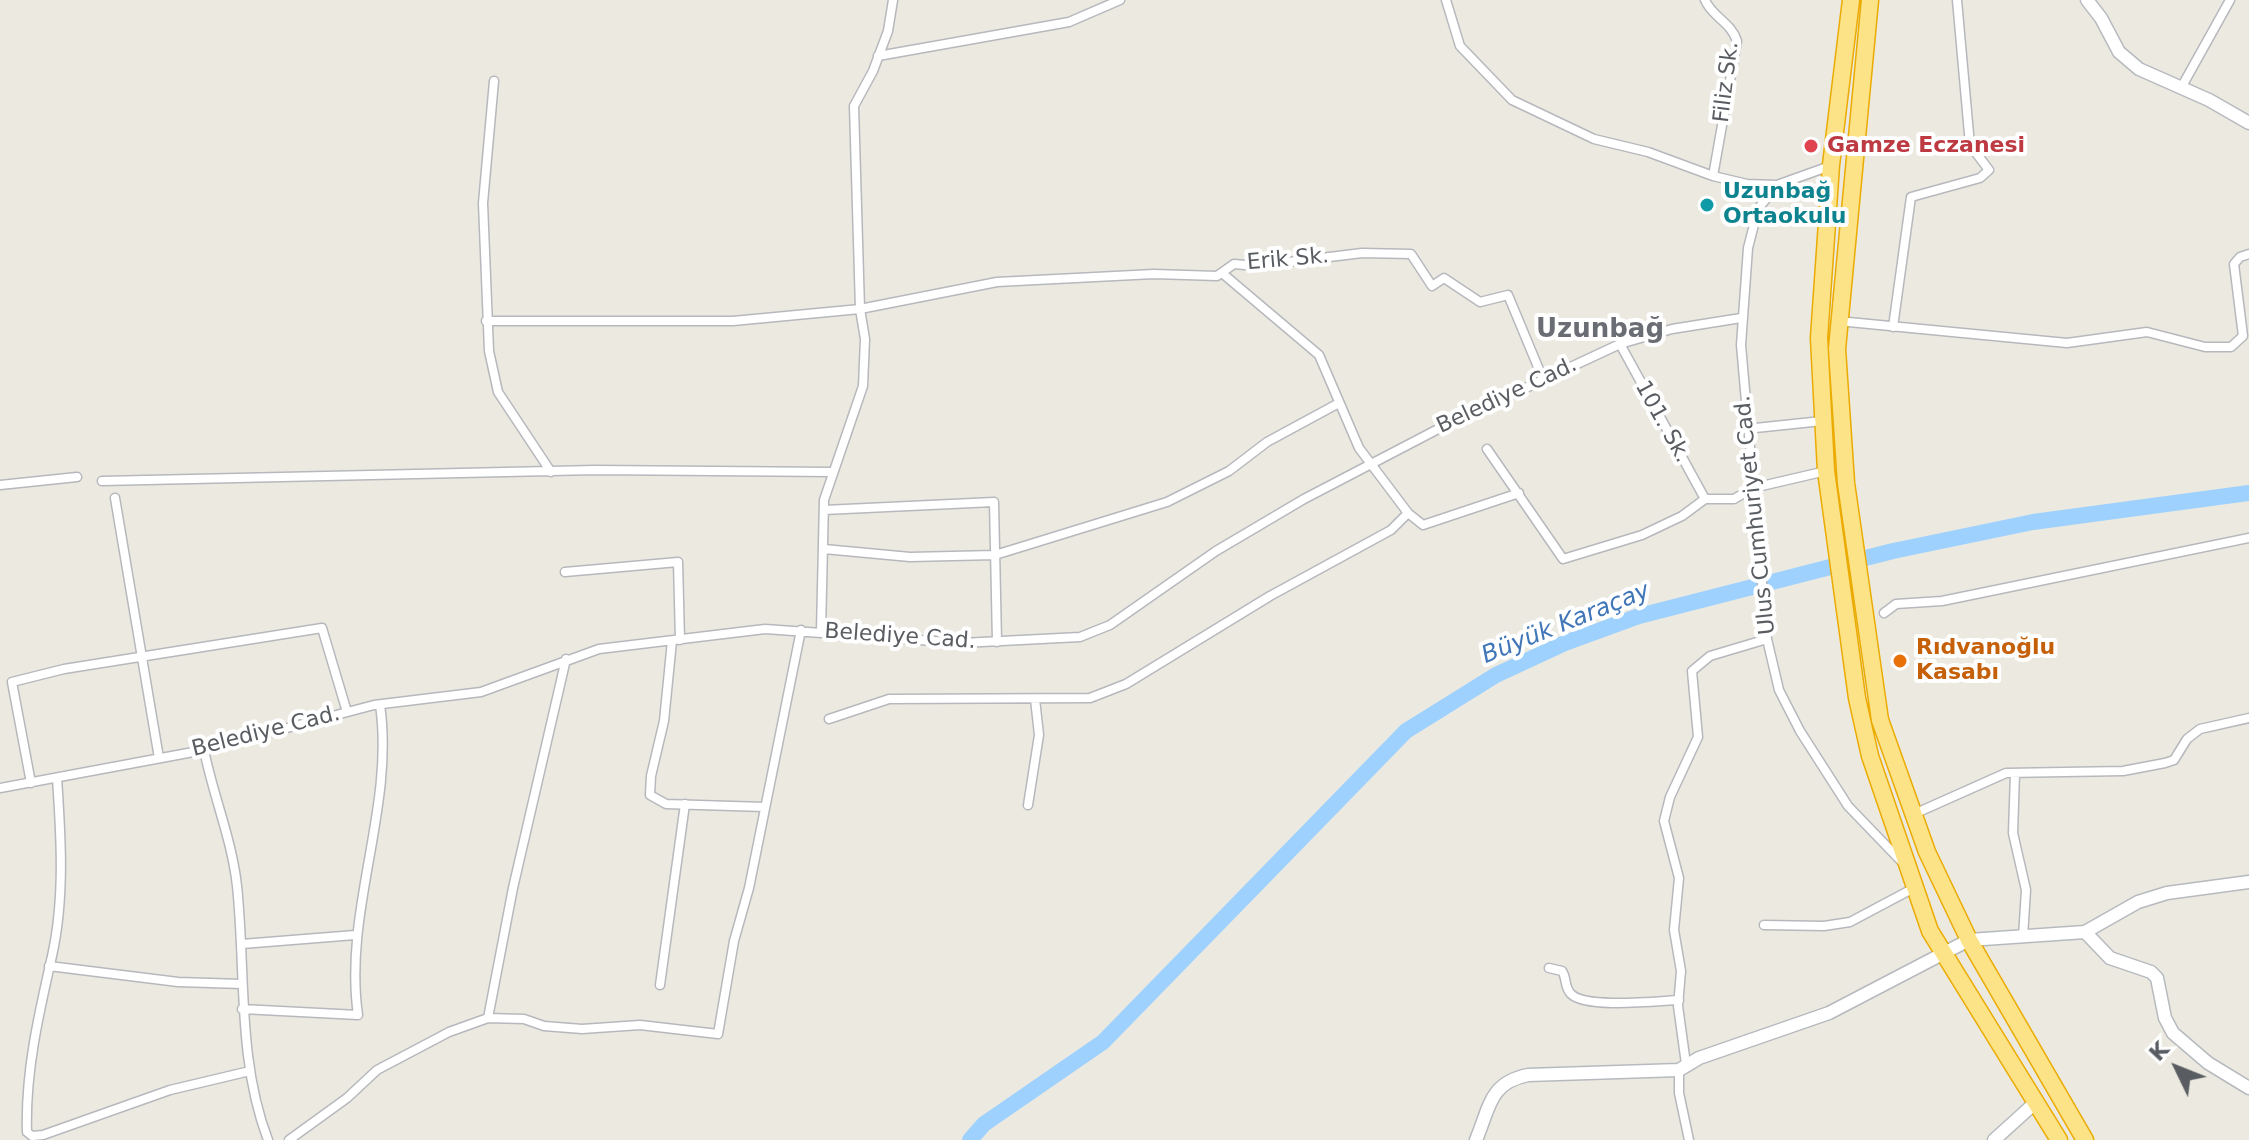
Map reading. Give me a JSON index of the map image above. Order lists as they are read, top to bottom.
{
  "streets": {
    "street": [
      "Filiz Sk.",
      "Erik Sk.",
      "Belediye Cad.",
      "101. Sk.",
      "Ulus Cumhuriyet Cad."
    ]
  },
  "crossings": [
    ["Erik Sk.", "Belediye Cad."],
    ["Belediye Cad.", "101. Sk."],
    ["Belediye Cad.", "Ulus Cumhuriyet Cad."]
  ],
  "districts": ["Uzunbağ"],
  "water": ["Büyük Karaçay"],
  "places": ["Gamze Eczanesi", "Uzunbağ Ortaokulu", "Rıdvanoğlu Kasabı"],
  "north": "top left"
}
